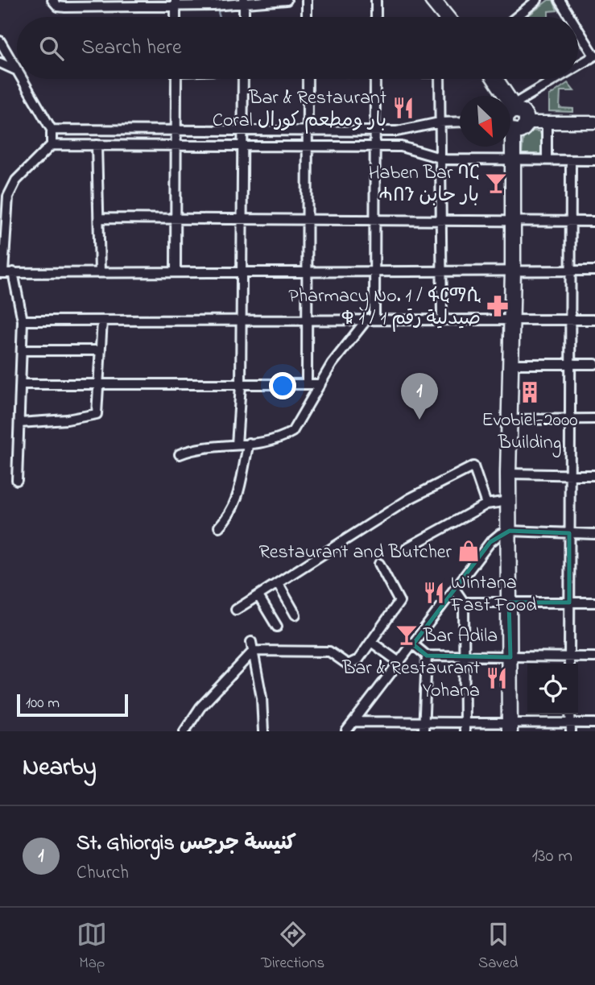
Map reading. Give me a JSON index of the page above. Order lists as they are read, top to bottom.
{
  "places": {
    "restaurant": ["Bar & Restaurant Coral بار ومطعم كورال", "Wintana Fast Food", "Bar & Restaurant Yohana"],
    "bar": ["Haben Bar ባር ሓበን بار حابن", "Bar Adila"],
    "pharmacy": ["Pharmacy No. 1 / ፋርማሲ ቁ 1 / صيدلية رقم 1"],
    "building": ["Evobiel-2000 Building"],
    "shop": ["Restaurant and Butcher"]
  },
  "scale_bar": "100 m",
  "north": "bottom right",
  "page": {
    "search": "Search here",
    "pins": "1",
    "scale": "100 m",
    "heading": "Nearby",
    "list": [
      {
        "mark": "1",
        "name": "St. Ghiorgis كنيسة جرجس",
        "note": "Church",
        "value": "130 m"
      }
    ],
    "nav": ["Map", "Directions", "Saved"]
  }
}
